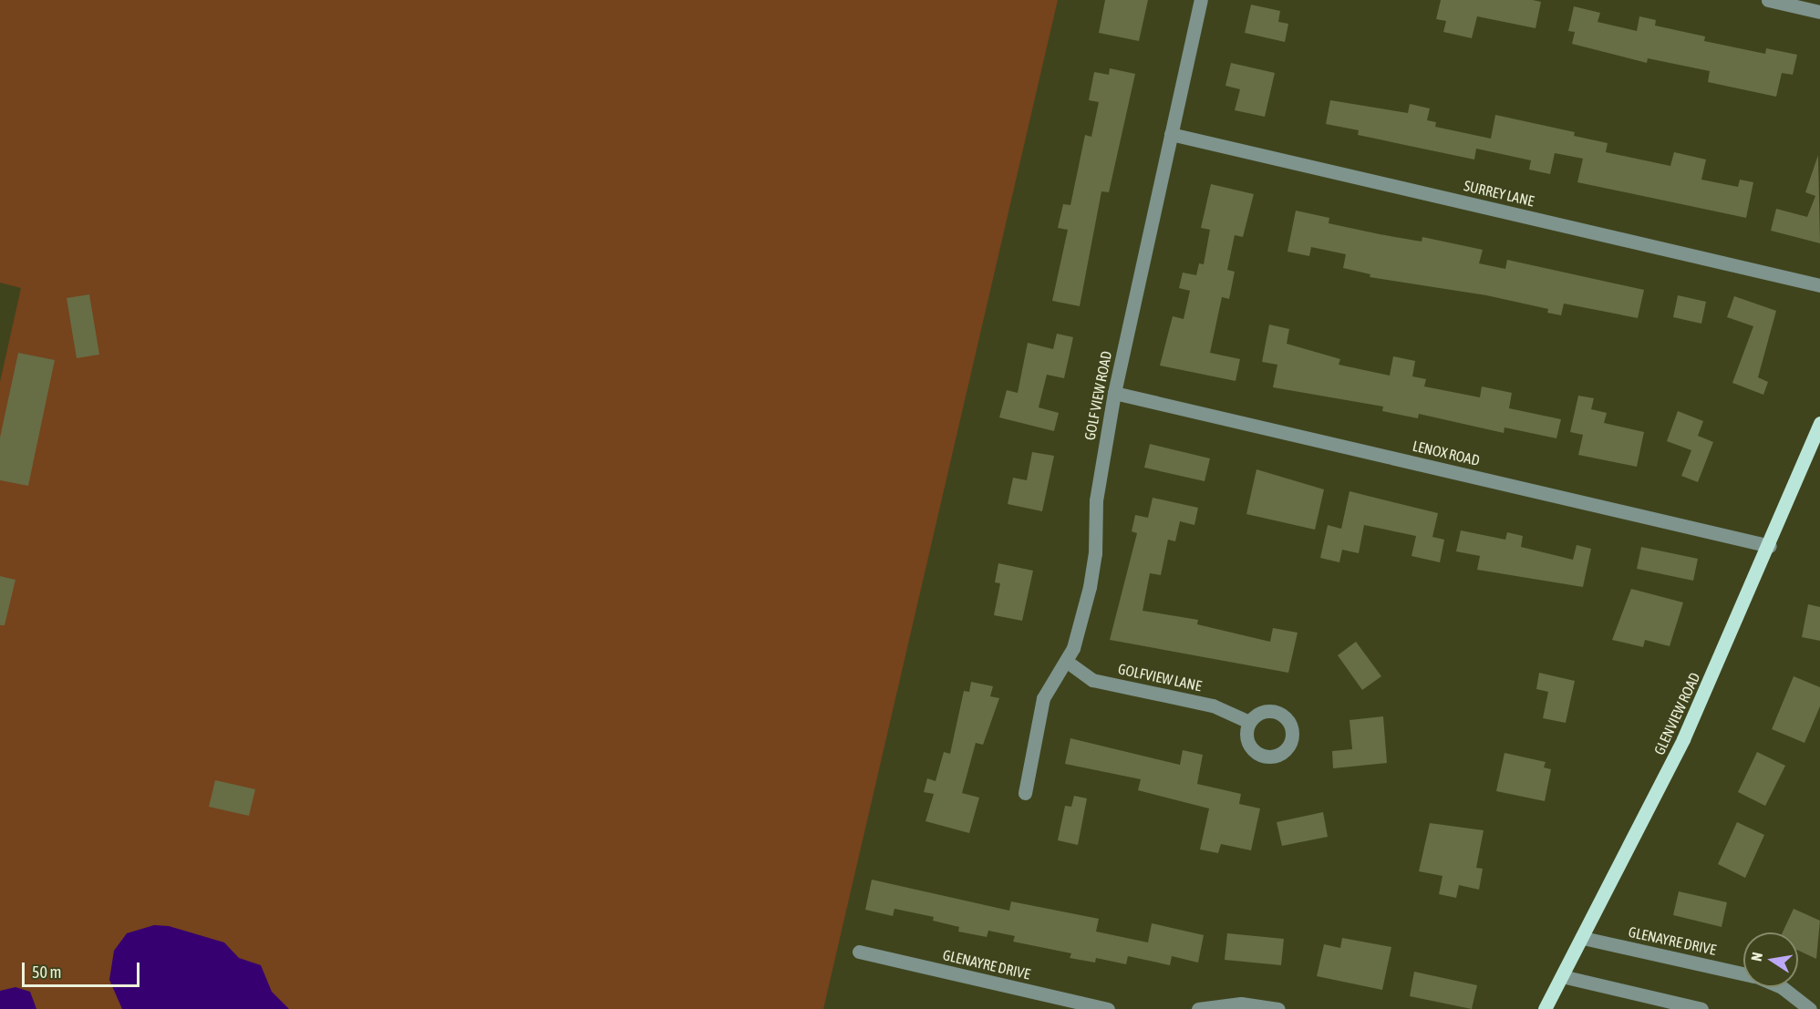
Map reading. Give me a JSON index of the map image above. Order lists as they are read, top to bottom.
{
  "streets": {
    "main road": ["GLENVIEW ROAD"],
    "street": [
      "SURREY LANE",
      "GOLF VIEW ROAD",
      "LENOX ROAD",
      "GOLFVIEW LANE",
      "GLENAYRE DRIVE"
    ]
  },
  "crossings": [
    ["SURREY LANE", "GOLF VIEW ROAD"],
    ["GOLF VIEW ROAD", "LENOX ROAD"],
    ["GOLF VIEW ROAD", "GOLFVIEW LANE"],
    ["LENOX ROAD", "GLENVIEW ROAD"],
    ["GLENVIEW ROAD", "GLENAYRE DRIVE"]
  ],
  "scale_bar": "50 m",
  "north": "left"
}
